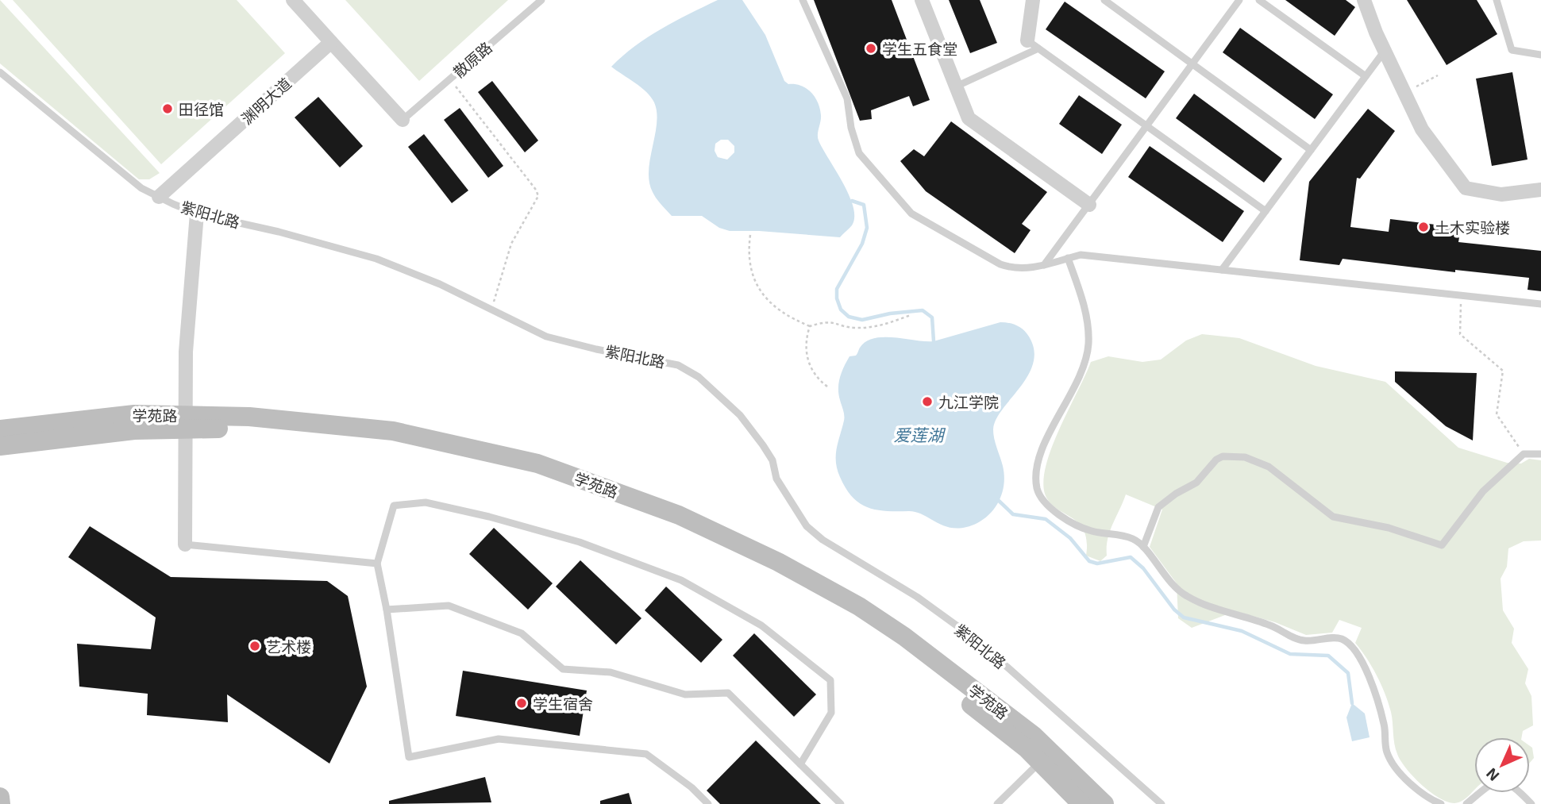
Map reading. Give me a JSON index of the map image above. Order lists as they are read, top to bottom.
{
  "streets": {
    "street": ["渊明大道", "学苑路"],
    "lane": ["散原路", "紫阳北路"]
  },
  "crossings": [
    ["渊明大道", "紫阳北路"]
  ],
  "water": ["爱莲湖"],
  "places": [
    "学生五食堂",
    "田径馆",
    "土木实验楼",
    "九江学院",
    "艺术楼",
    "学生宿舍"
  ],
  "north": "bottom left"
}
